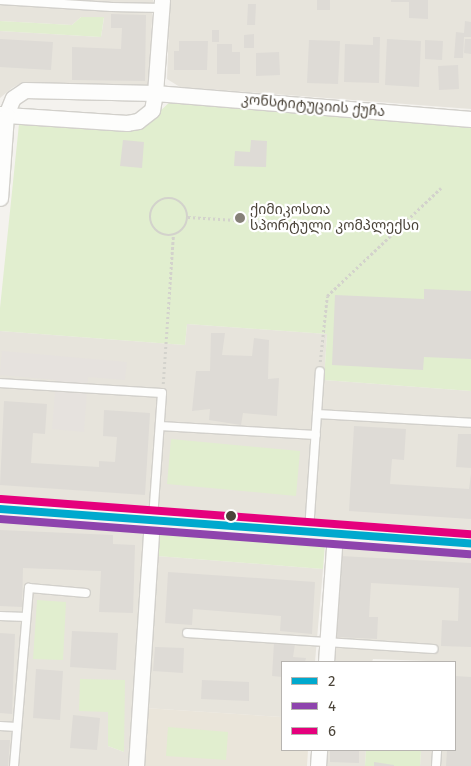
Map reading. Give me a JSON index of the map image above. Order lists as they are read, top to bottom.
{
  "streets": {
    "street": ["კონსტიტუციის ქუჩა"]
  },
  "places": ["ქიმიკოსთა სპორტული კომპლექსი"],
  "lines": ["transit line 6", "transit line 2", "transit line 4"],
  "legend": ["2", "4", "6"]
}
